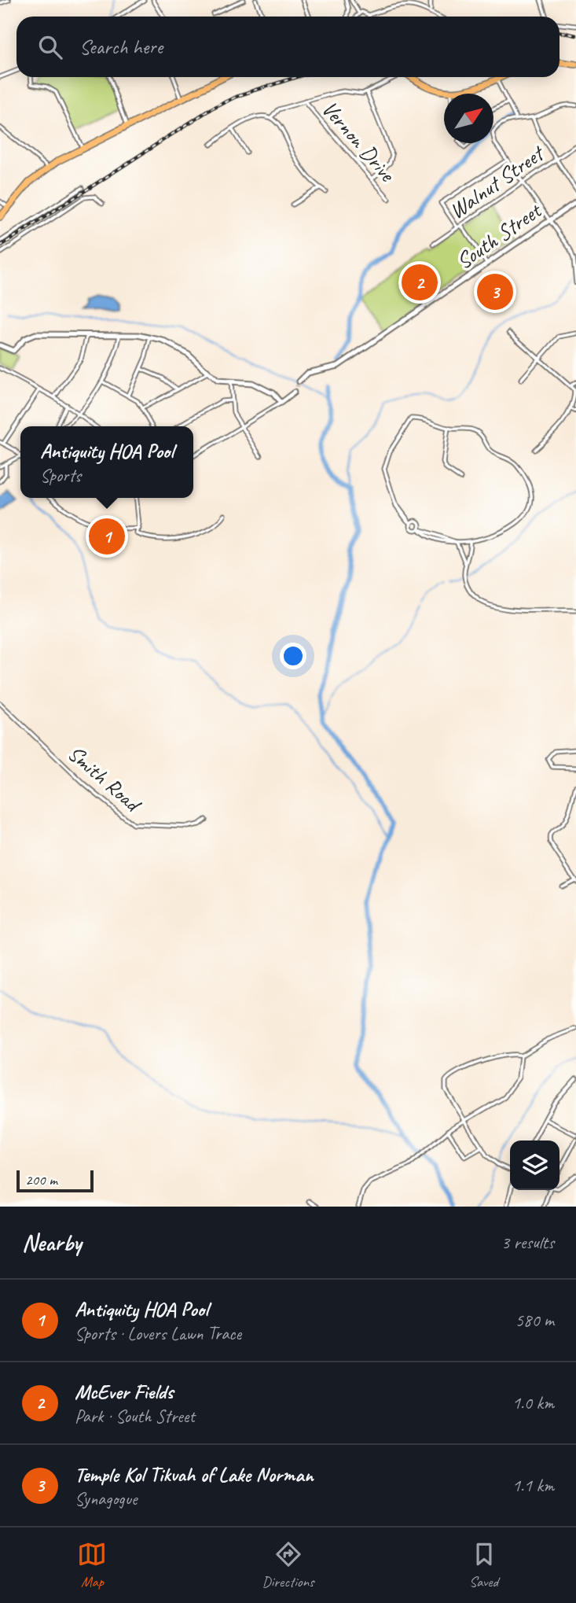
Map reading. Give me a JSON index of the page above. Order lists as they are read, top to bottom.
{
  "streets": {
    "street": [
      "Vernon Drive",
      "Walnut Street",
      "South Street",
      "Smith Road"
    ]
  },
  "scale_bar": "200 m",
  "north": "top right",
  "page": {
    "search": "Search here",
    "pins": ["2", "3", "1"],
    "popup": ["Antiquity HOA Pool", "Sports"],
    "scale": "200 m",
    "heading": ["Nearby", "3 results"],
    "list": [
      {
        "mark": "1",
        "name": "Antiquity HOA Pool",
        "note": "Sports · Lovers Lawn Trace",
        "value": "580 m"
      },
      {
        "mark": "2",
        "name": "McEver Fields",
        "note": "Park · South Street",
        "value": "1.0 km"
      },
      {
        "mark": "3",
        "name": "Temple Kol Tikvah of Lake Norman",
        "note": "Synagogue",
        "value": "1.1 km"
      }
    ],
    "nav": ["Map", "Directions", "Saved"]
  }
}
